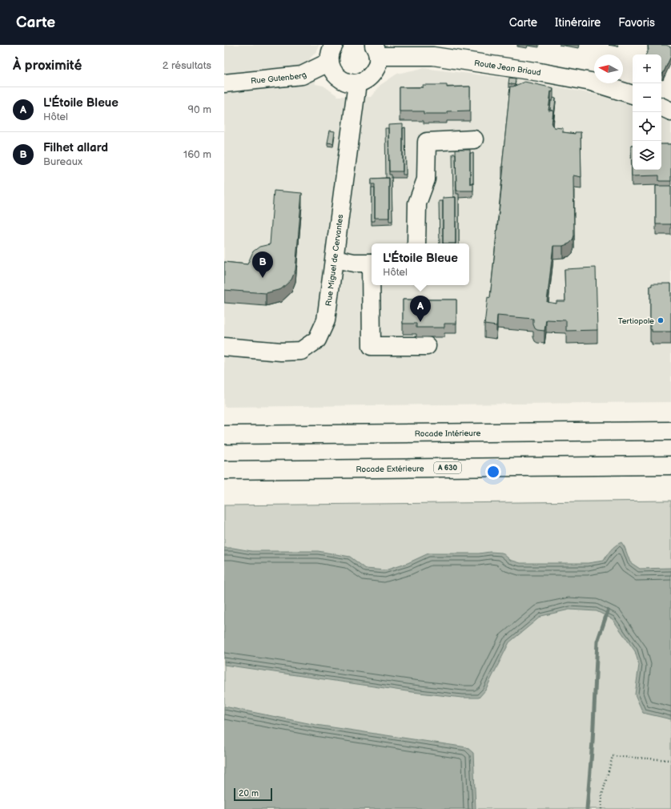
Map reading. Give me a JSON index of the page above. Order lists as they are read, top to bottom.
{
  "streets": {
    "main road": [
      "Route Jean Briaud",
      "Rue Gutenberg",
      "Rue Miguel de Cervantes",
      "Rocade Intérieure",
      "A 630",
      "Rocade Extérieure"
    ]
  },
  "places": ["Tertiopole"],
  "scale_bar": "20 m",
  "north": "left",
  "page": {
    "header": "Carte",
    "nav": ["Carte", "Itinéraire", "Favoris"],
    "heading": ["À proximité", "2 résultats"],
    "map_buttons": ["+", "−"],
    "list": [
      {
        "mark": "A",
        "name": "L'Étoile Bleue",
        "note": "Hôtel",
        "value": "90 m"
      },
      {
        "mark": "B",
        "name": "Filhet allard",
        "note": "Bureaux",
        "value": "160 m"
      }
    ],
    "popup": ["L'Étoile Bleue", "Hôtel"],
    "pins": ["B", "A"],
    "scale": "20 m"
  }
}
